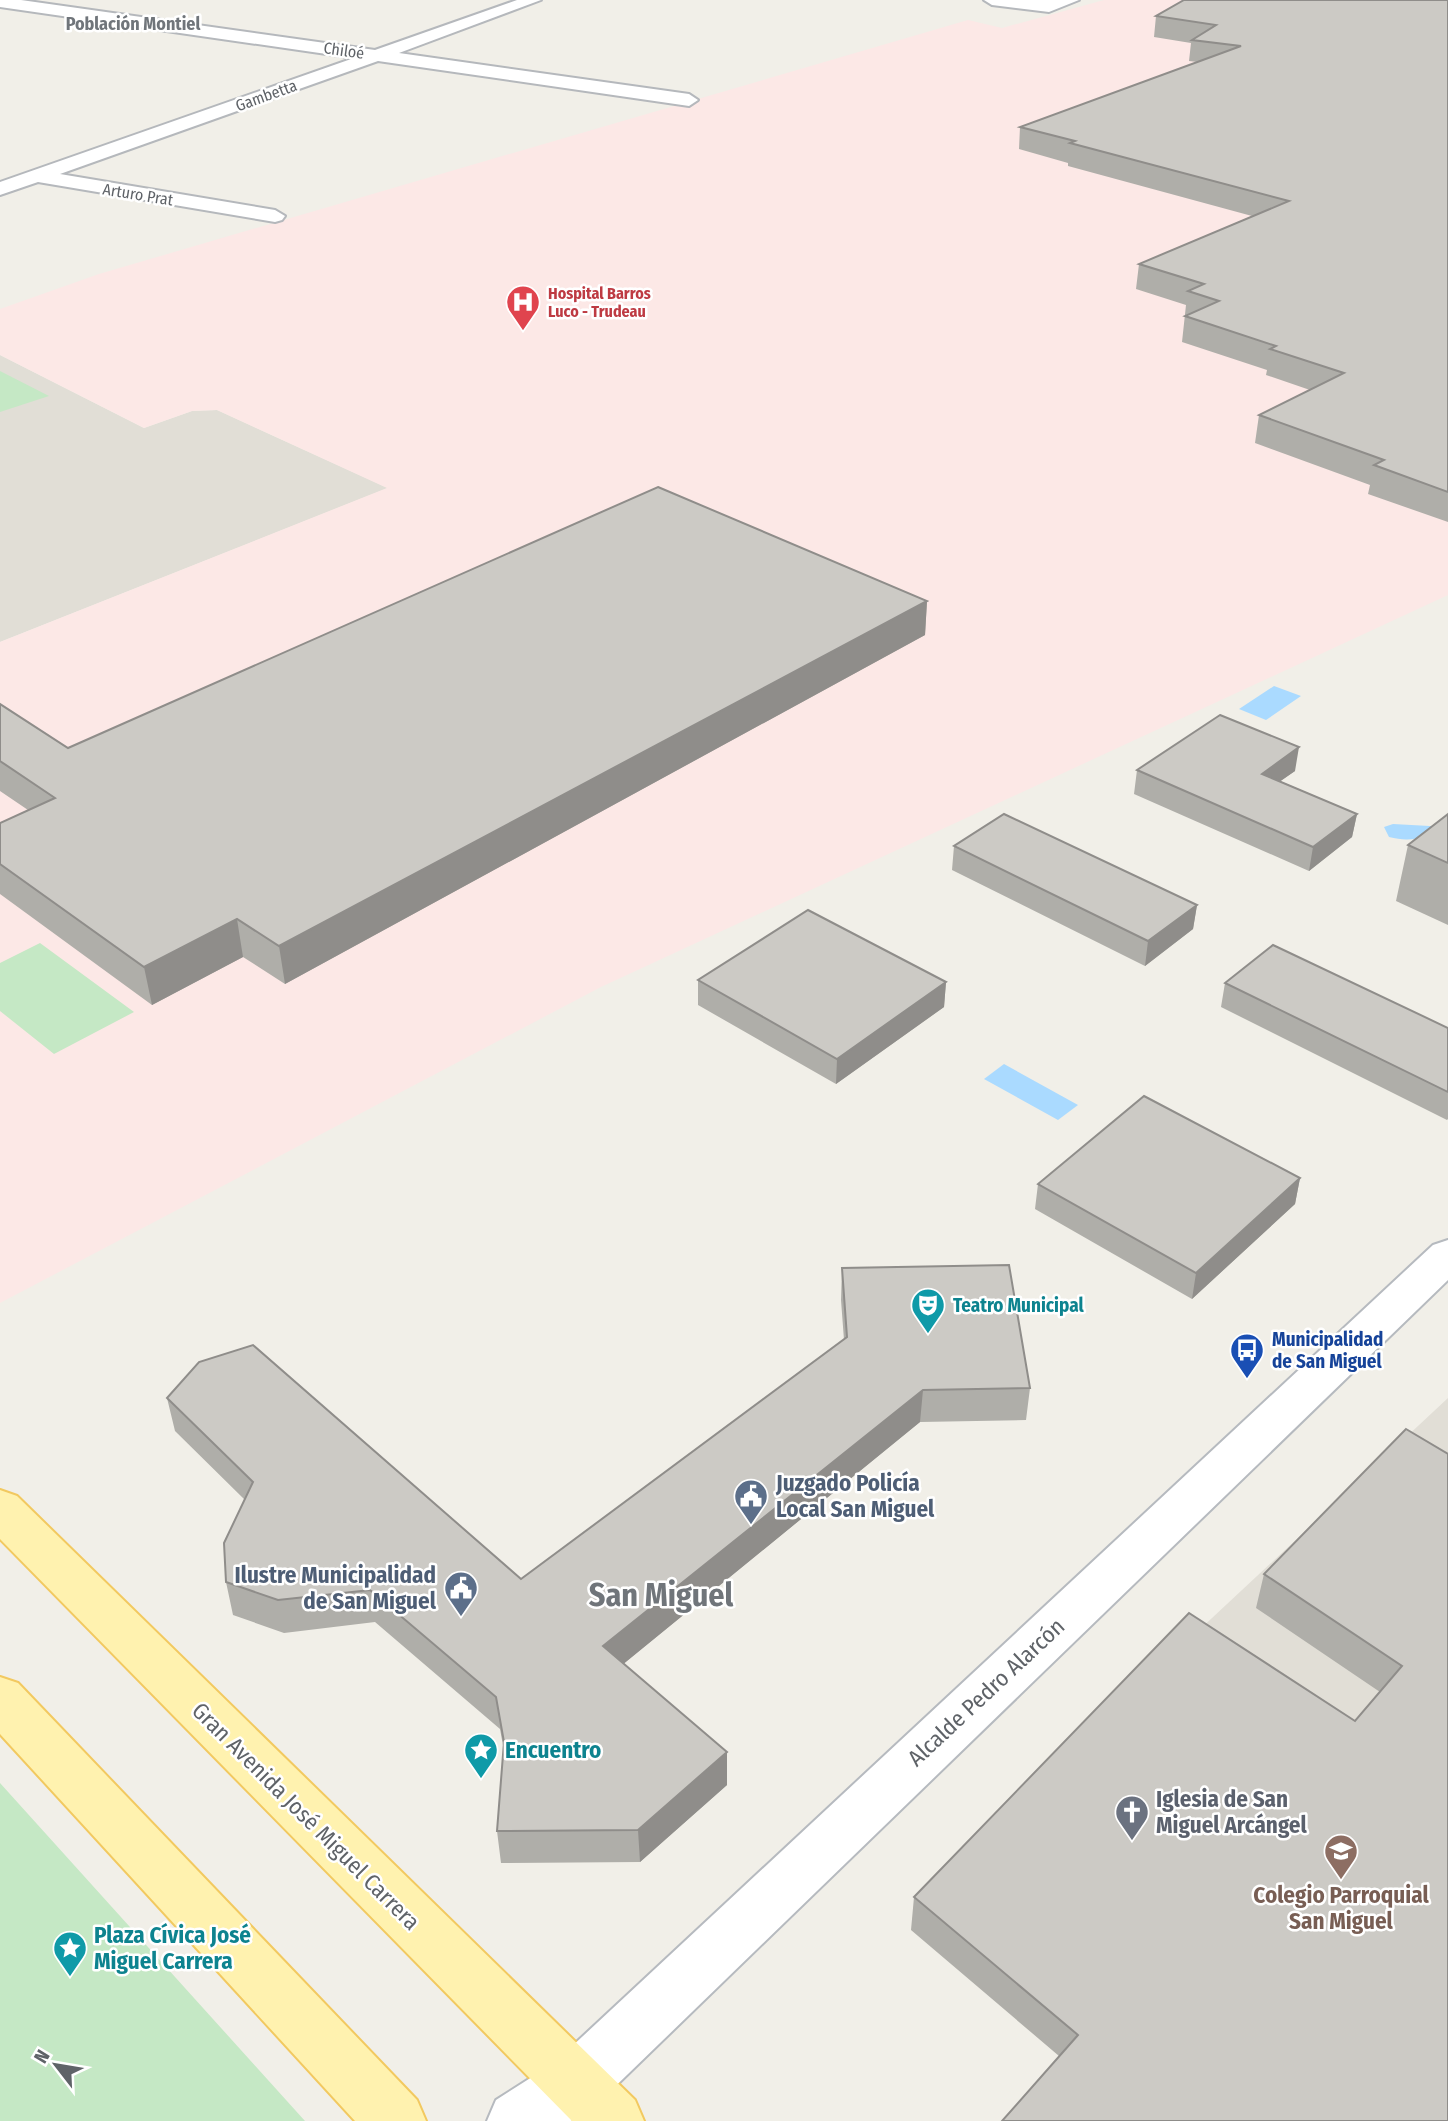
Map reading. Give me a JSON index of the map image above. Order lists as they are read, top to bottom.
{
  "streets": {
    "main road": ["Gran Avenida José Miguel Carrera"],
    "street": [
      "Chiloé",
      "Gambetta",
      "Arturo Prat",
      "Alcalde Pedro Alarcón"
    ]
  },
  "crossings": [
    ["Chiloé", "Gambetta"],
    ["Gambetta", "Arturo Prat"],
    ["Alcalde Pedro Alarcón", "Gran Avenida José Miguel Carrera"]
  ],
  "districts": ["Población Montiel", "San Miguel"],
  "places": {
    "hospital": ["Hospital Barros Luco - Trudeau"],
    "theatre": ["Teatro Municipal"],
    "bus stop": ["Municipalidad de San Miguel"],
    "public building": ["Juzgado Policía Local San Miguel", "Ilustre Municipalidad de San Miguel"],
    "place": ["Encuentro", "Plaza Cívica José Miguel Carrera"],
    "church": ["Iglesia de San Miguel Arcángel"],
    "school or university": ["Colegio Parroquial San Miguel"]
  },
  "north": "top left"
}
